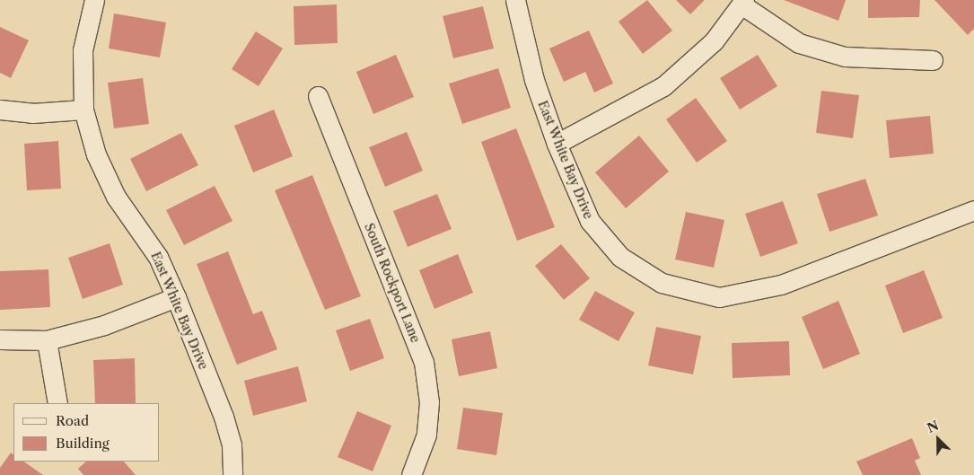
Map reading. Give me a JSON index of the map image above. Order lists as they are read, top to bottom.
{
  "streets": {
    "street": ["East White Bay Drive", "South Rockport Lane"]
  },
  "legend": ["Road", "Building"],
  "north": "top left"
}
